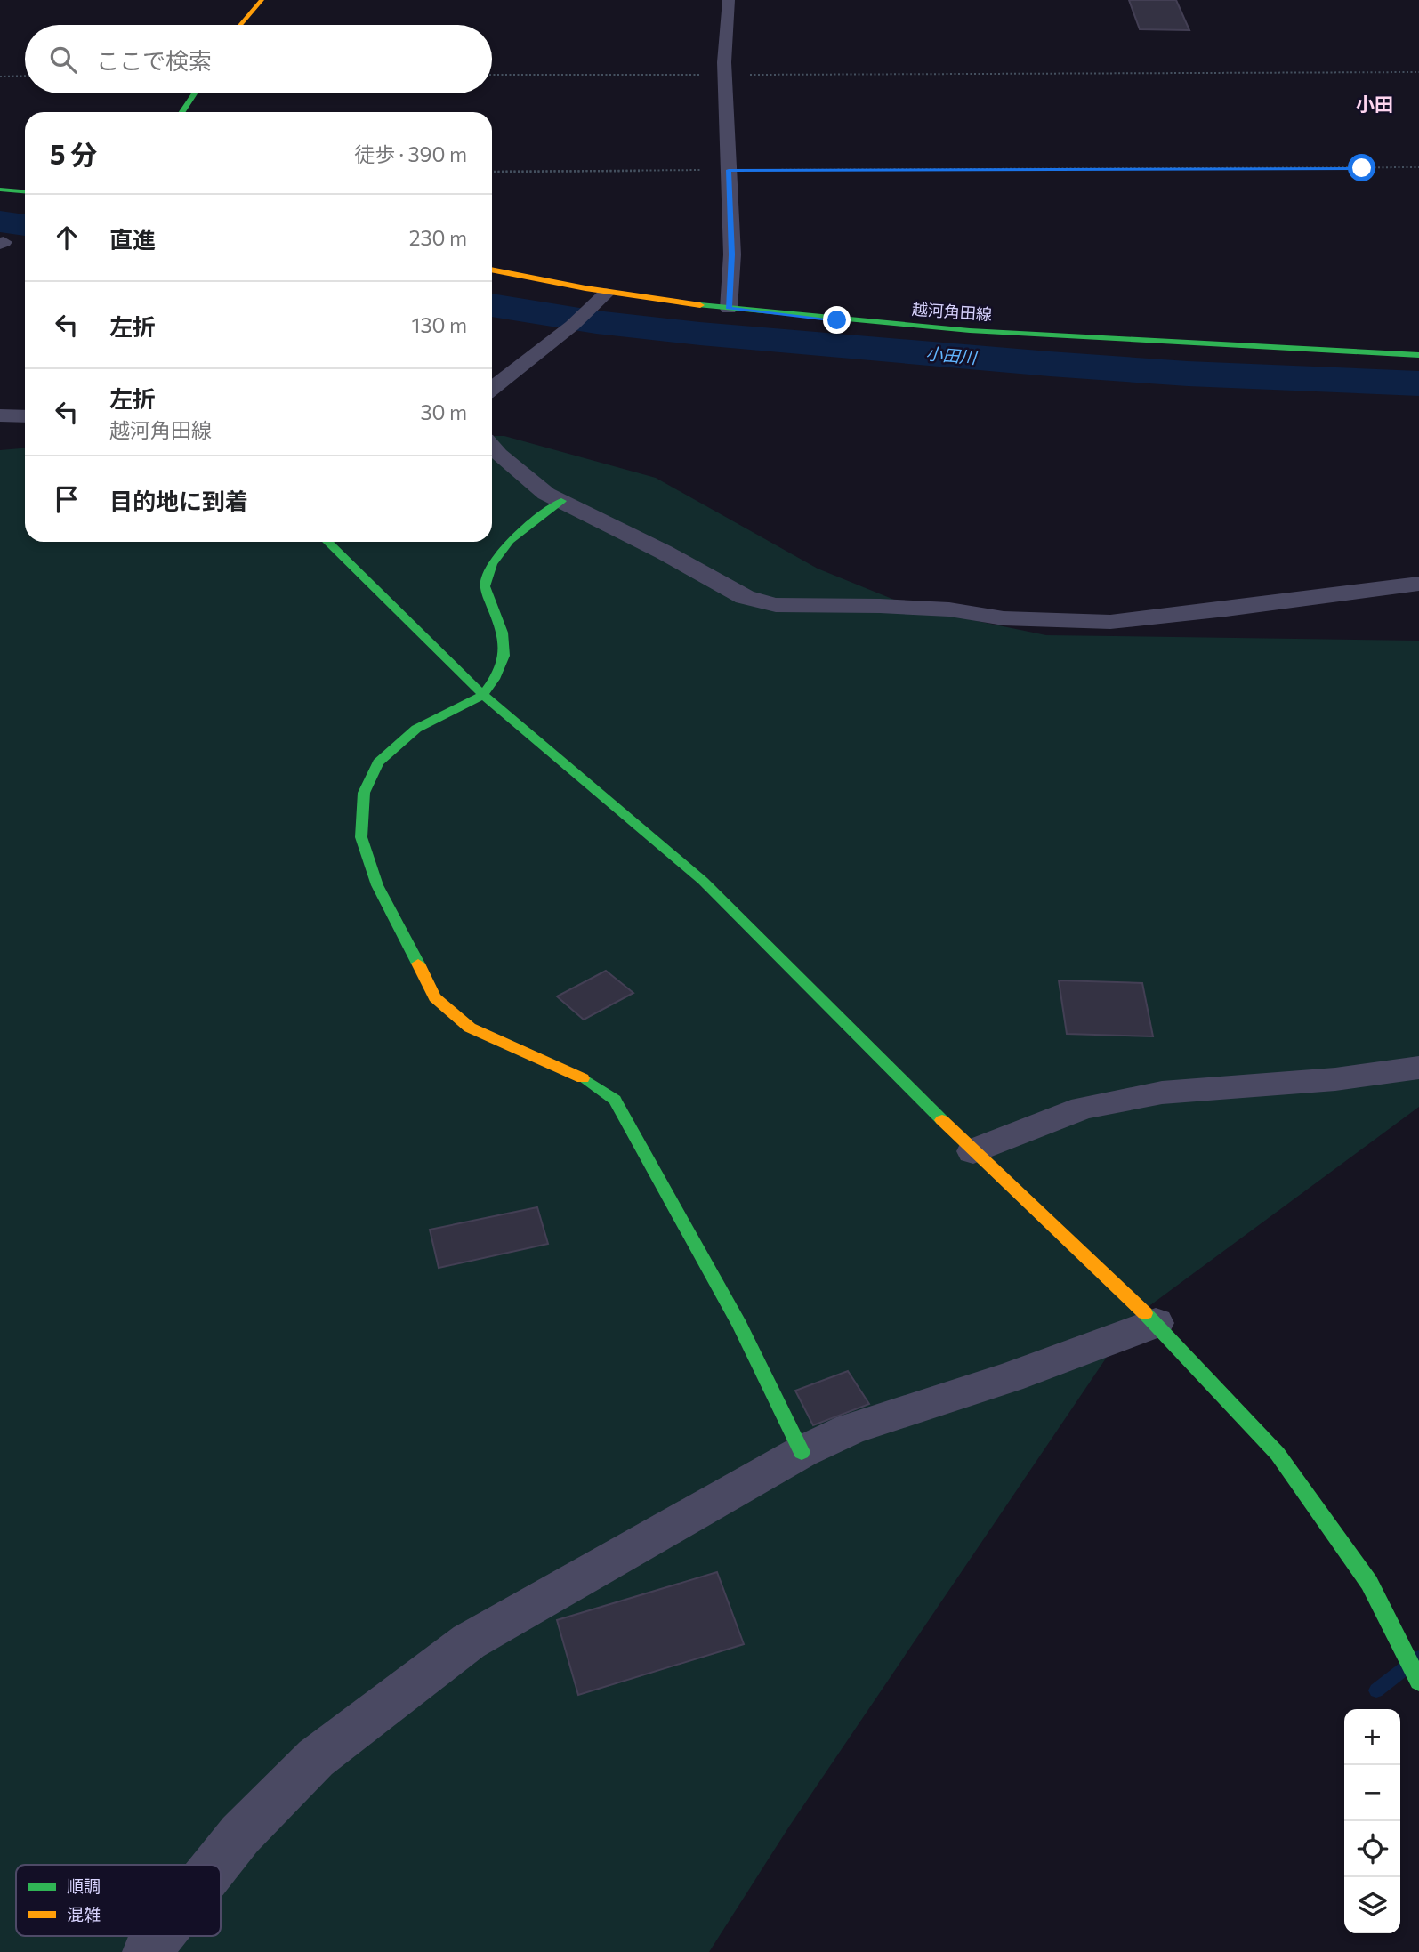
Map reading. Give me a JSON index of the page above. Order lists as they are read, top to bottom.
{
  "streets": {
    "street": ["越河角田線"]
  },
  "districts": ["小田"],
  "water": ["小田川"],
  "legend": ["順調", "混雑"],
  "page": {
    "search": "ここで検索",
    "heading": ["5 分", "徒歩 · 390 m"],
    "list": [
      ["直進", "230 m"],
      ["左折", "130 m"],
      ["左折", "越河角田線", "30 m"],
      "目的地に到着"
    ],
    "map_buttons": ["+", "−"]
  }
}
